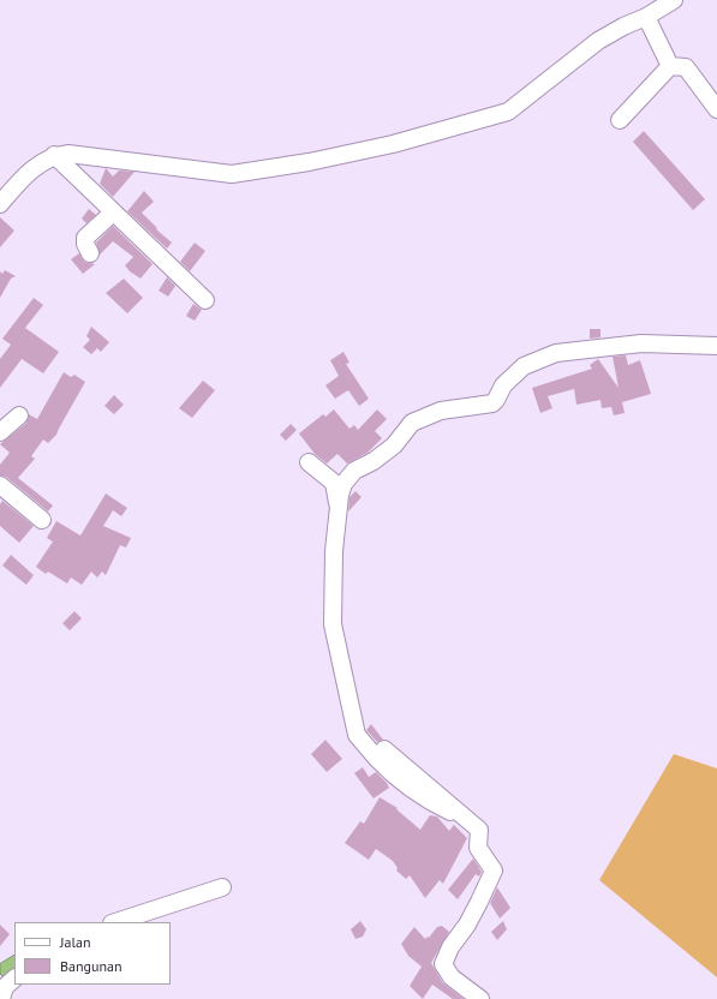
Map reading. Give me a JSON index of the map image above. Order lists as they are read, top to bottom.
{
  "legend": ["Jalan", "Bangunan"]
}
